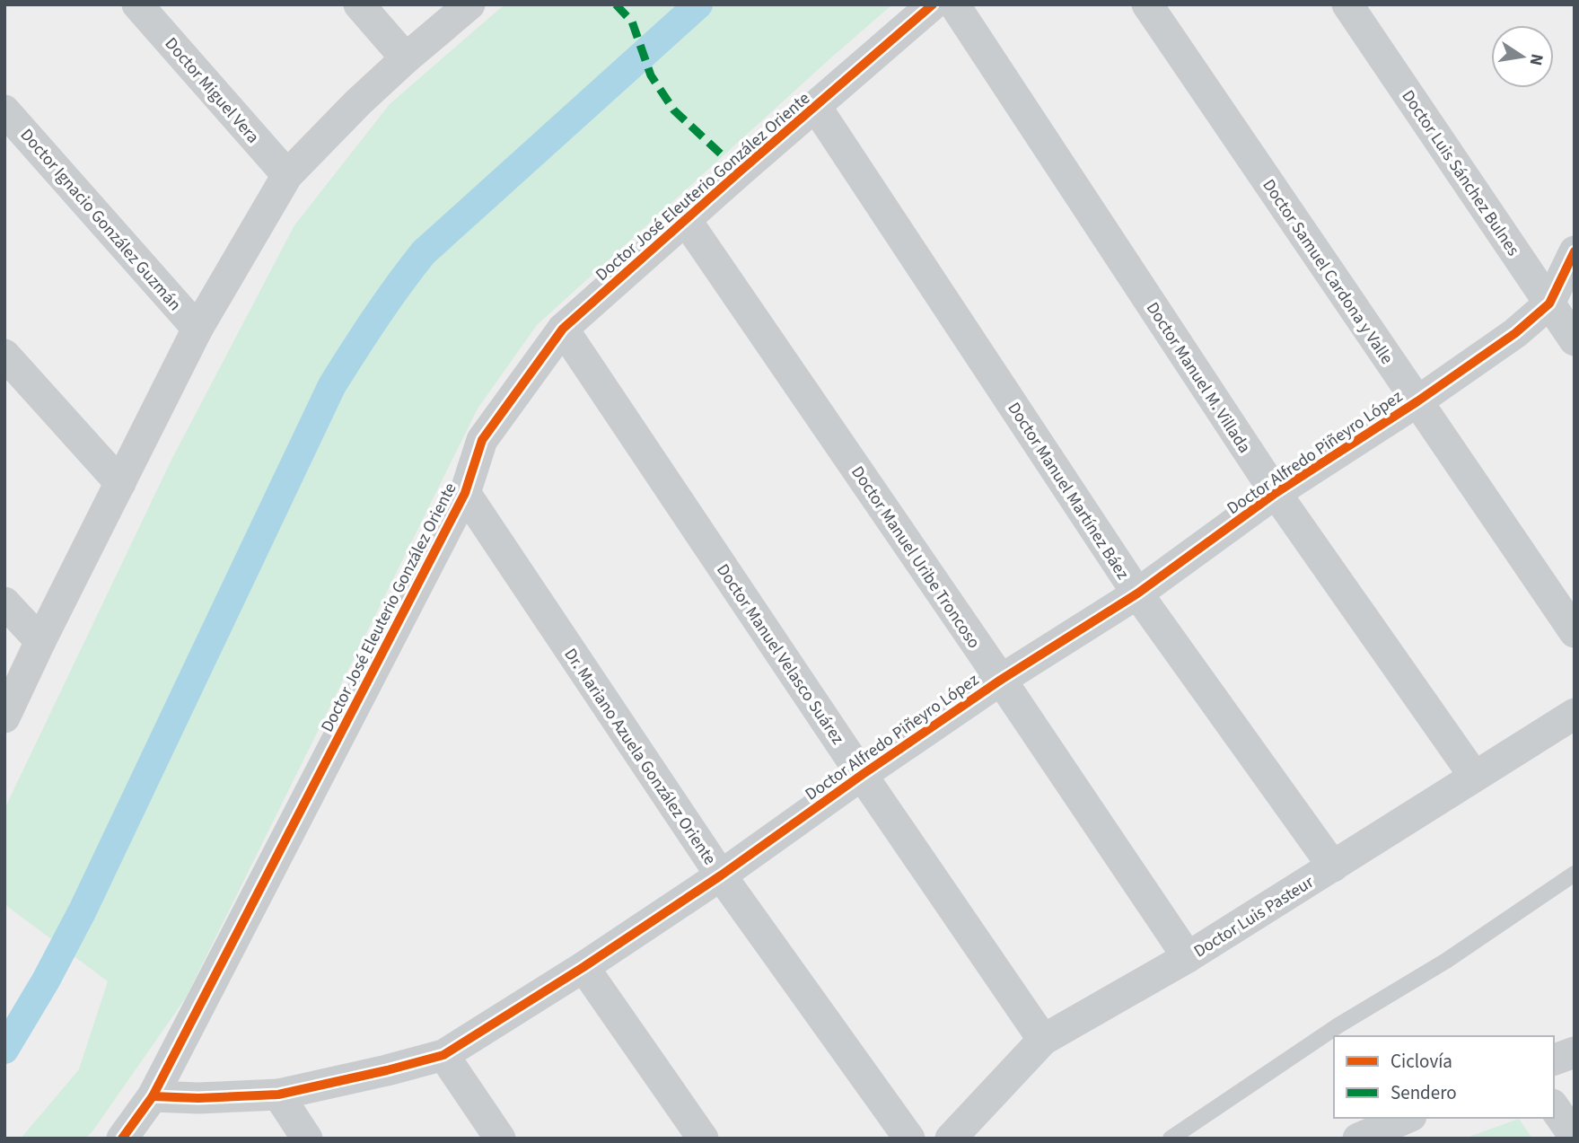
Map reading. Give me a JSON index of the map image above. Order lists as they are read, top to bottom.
{
  "streets": {
    "street": [
      "Doctor Miguel Vera",
      "Doctor Luis Sánchez Bulnes",
      "Doctor José Eleuterio González Oriente",
      "Doctor Ignacio González Guzmán",
      "Doctor Samuel Cardona y Valle",
      "Doctor Manuel M. Villada",
      "Doctor Alfredo Piñeyro López",
      "Doctor Manuel Martínez Báez",
      "Doctor Manuel Uribe Troncoso",
      "Doctor Manuel Velasco Suárez",
      "Dr. Mariano Azuela González Oriente",
      "Doctor Luis Pasteur"
    ]
  },
  "crossings": [
    ["Doctor Luis Sánchez Bulnes", "Doctor Alfredo Piñeyro López"],
    ["Doctor José Eleuterio González Oriente", "Doctor Alfredo Piñeyro López"],
    ["Doctor José Eleuterio González Oriente", "Doctor Manuel Martínez Báez"],
    ["Doctor José Eleuterio González Oriente", "Doctor Manuel Uribe Troncoso"],
    ["Doctor José Eleuterio González Oriente", "Doctor Manuel Velasco Suárez"],
    ["Doctor José Eleuterio González Oriente", "Dr. Mariano Azuela González Oriente"],
    ["Doctor Samuel Cardona y Valle", "Doctor Alfredo Piñeyro López"],
    ["Doctor Manuel M. Villada", "Doctor Alfredo Piñeyro López"],
    ["Doctor Manuel M. Villada", "Doctor Luis Pasteur"],
    ["Doctor Alfredo Piñeyro López", "Doctor Manuel Martínez Báez"],
    ["Doctor Alfredo Piñeyro López", "Doctor Manuel Uribe Troncoso"],
    ["Doctor Alfredo Piñeyro López", "Doctor Manuel Velasco Suárez"],
    ["Doctor Alfredo Piñeyro López", "Dr. Mariano Azuela González Oriente"],
    ["Doctor Manuel Martínez Báez", "Doctor Luis Pasteur"],
    ["Doctor Manuel Uribe Troncoso", "Doctor Luis Pasteur"],
    ["Doctor Manuel Velasco Suárez", "Doctor Luis Pasteur"]
  ],
  "legend": ["Ciclovía", "Sendero"],
  "north": "right"
}
